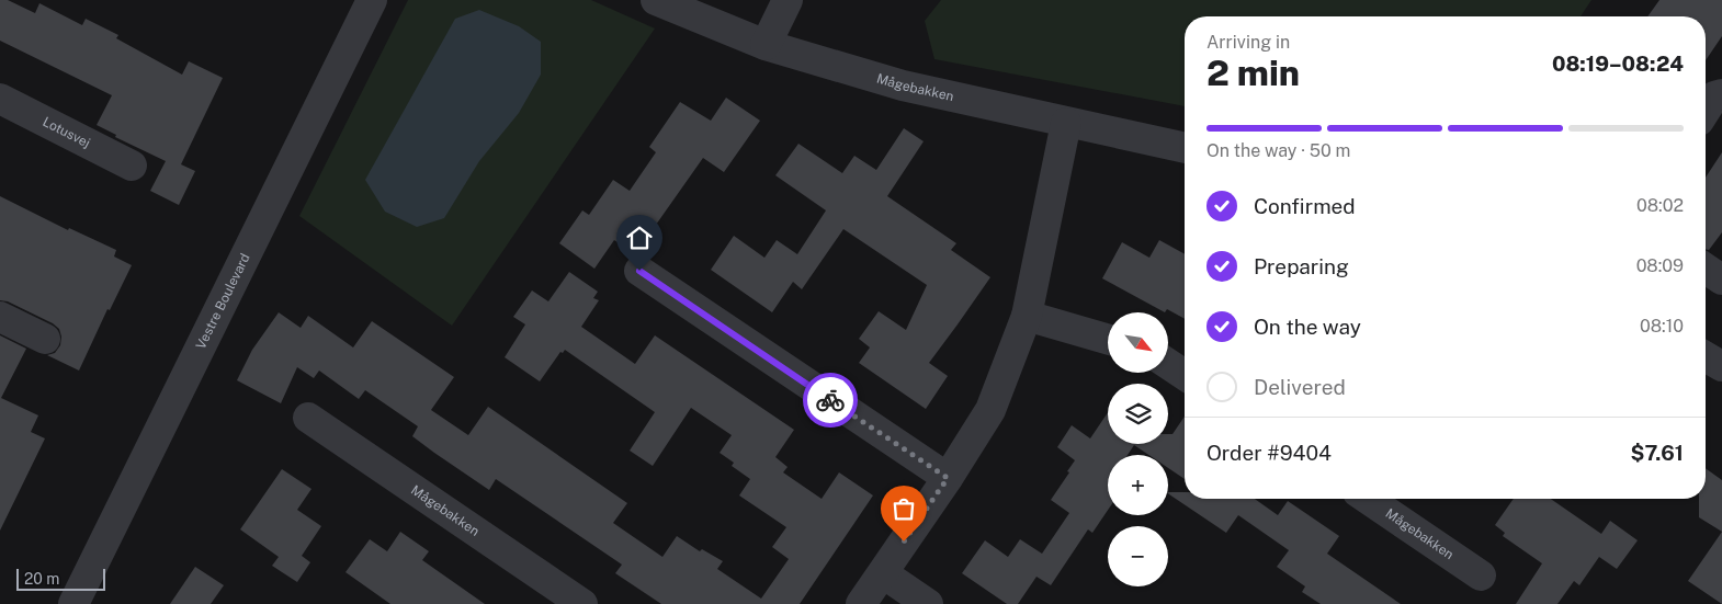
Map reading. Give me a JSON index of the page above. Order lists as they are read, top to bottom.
{
  "streets": {
    "street": ["Mågebakken", "Lotusvej", "Vestre Boulevard"]
  },
  "scale_bar": "20 m",
  "north": "bottom right",
  "page": {
    "heading": ["2 min", "Arriving in", "08:19–08:24"],
    "panel": ["Order #9404", "$7.61"],
    "bar": "On the way · 50 m",
    "list": [
      ["Confirmed", "08:02"],
      ["Preparing", "08:09"],
      ["On the way", "08:10"],
      "Delivered"
    ],
    "map_buttons": ["+", "−"],
    "scale": "20 m"
  }
}
